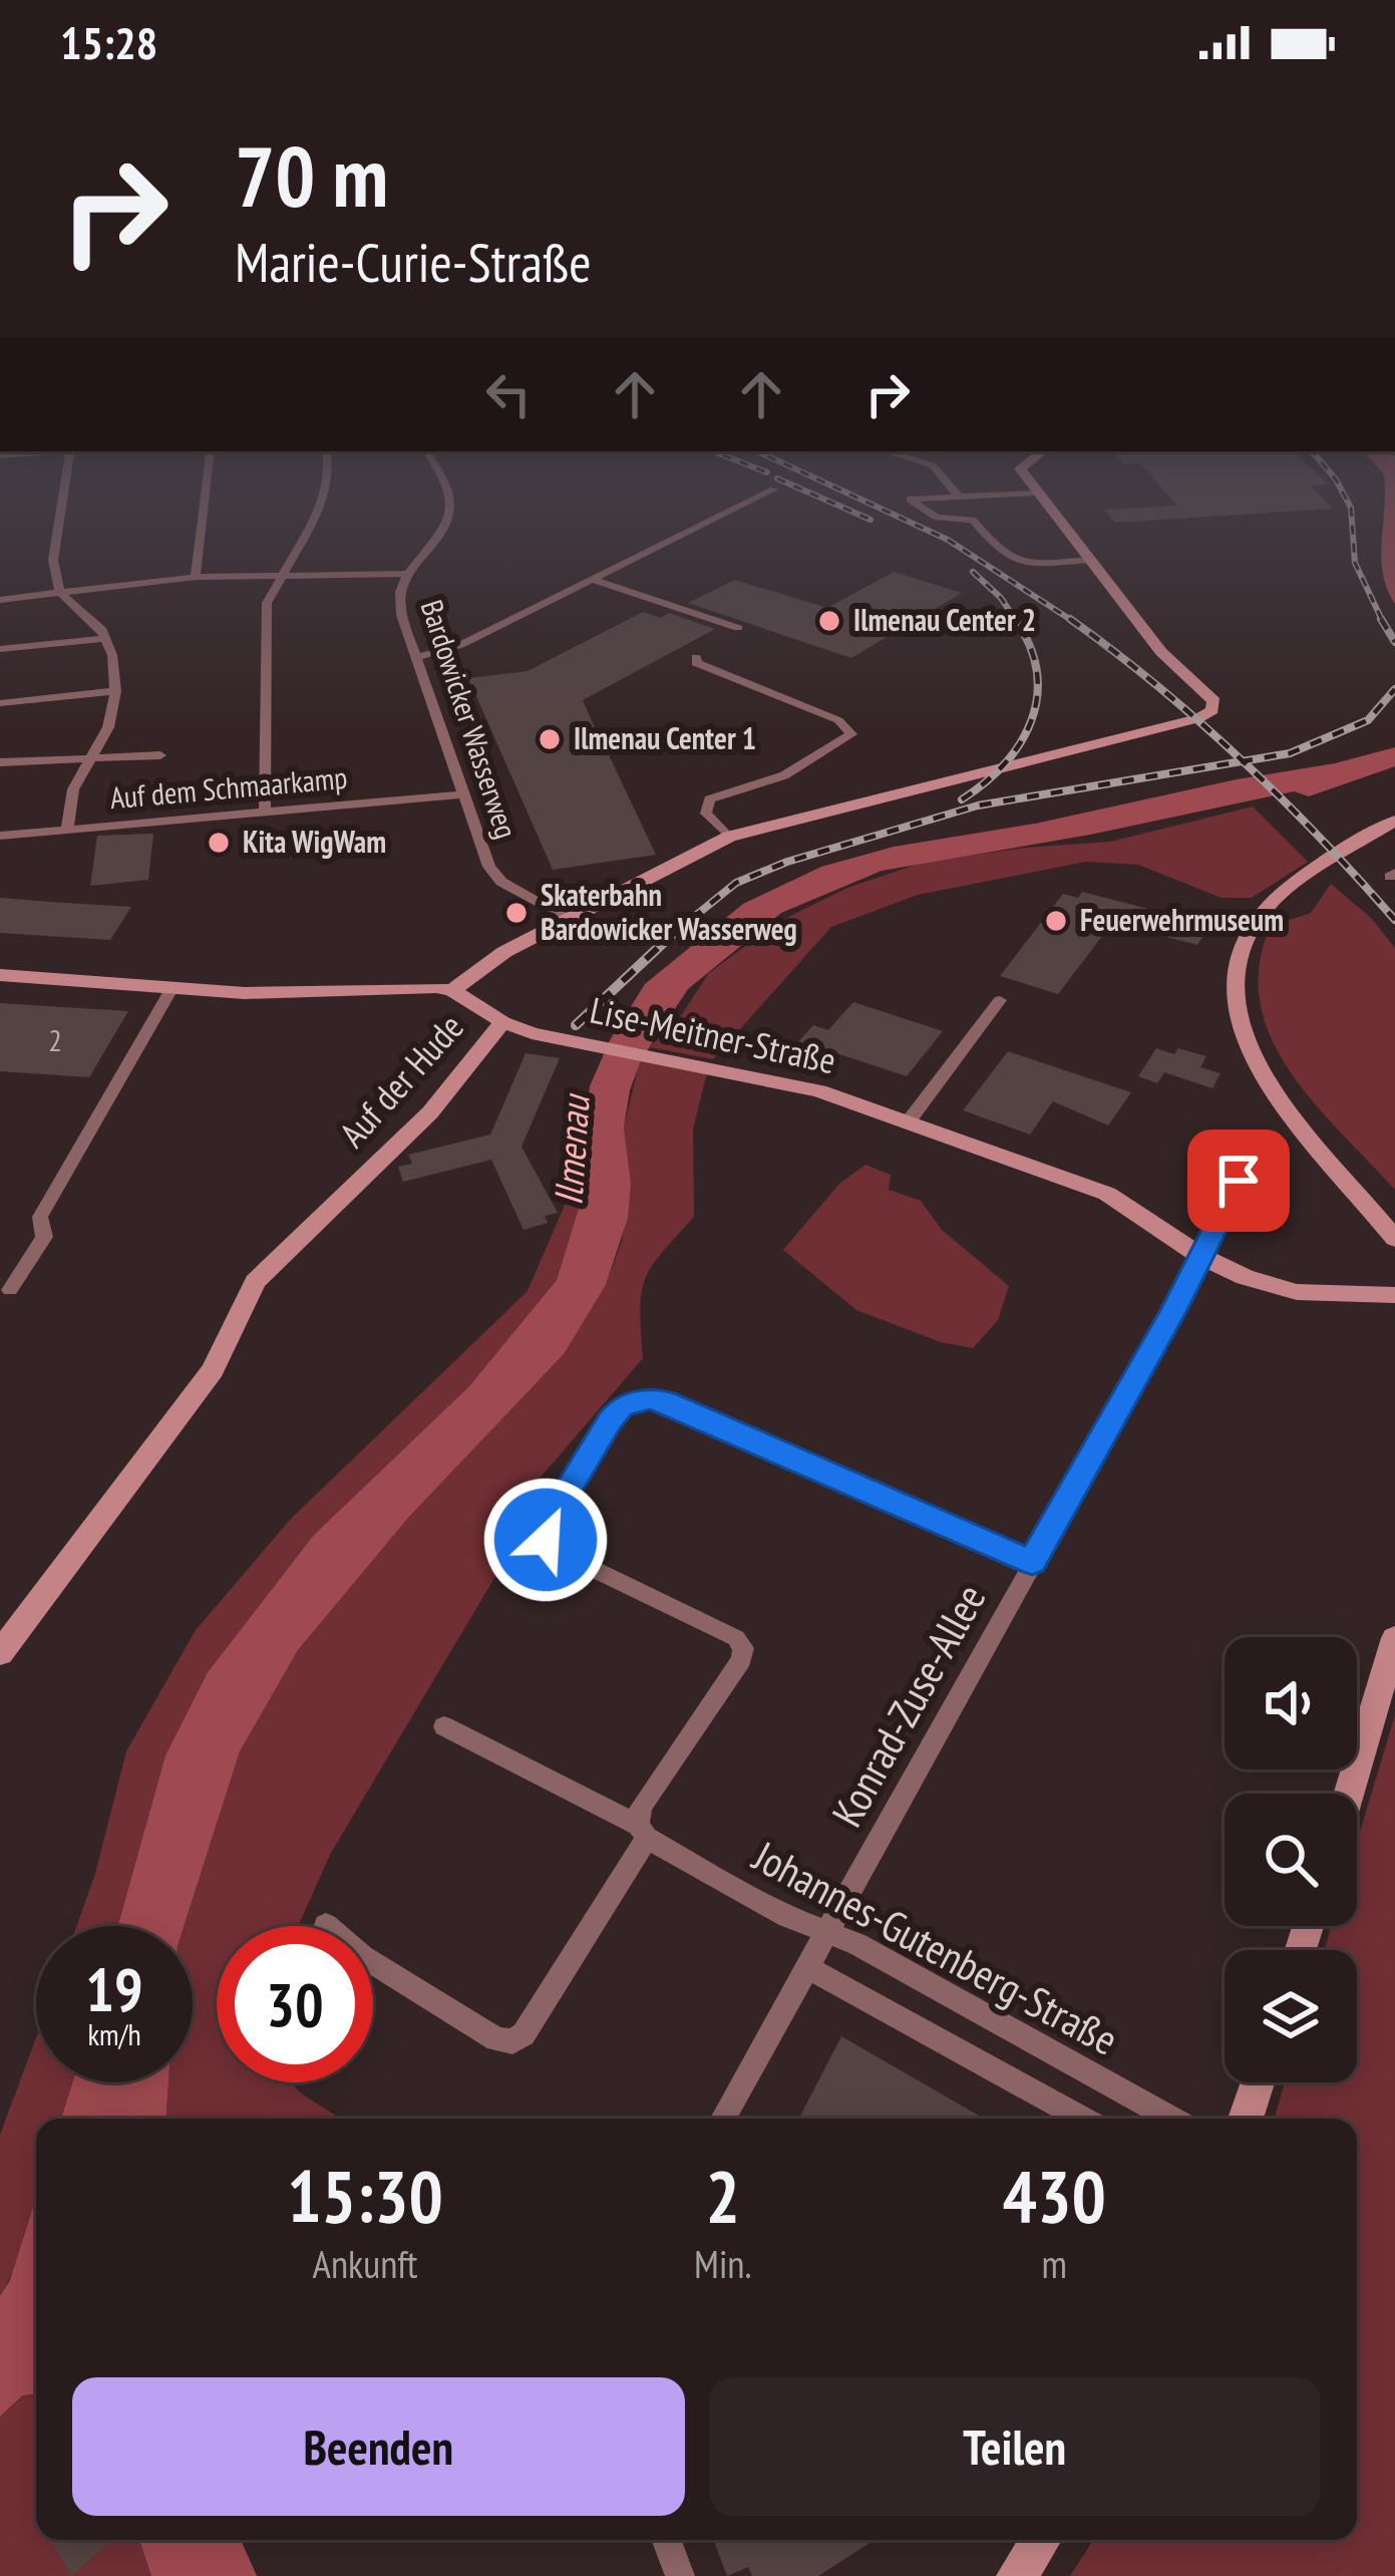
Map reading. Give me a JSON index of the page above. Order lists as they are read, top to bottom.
{
  "streets": {
    "street": [
      "Bardowicker Wasserweg",
      "Auf dem Schmaarkamp",
      "Lise-Meitner-Straße",
      "Auf der Hude",
      "Konrad-Zuse-Allee",
      "Johannes-Gutenberg-Straße"
    ]
  },
  "crossings": [
    ["Bardowicker Wasserweg", "Auf dem Schmaarkamp"],
    ["Bardowicker Wasserweg", "Auf der Hude"],
    ["Lise-Meitner-Straße", "Auf der Hude"],
    ["Lise-Meitner-Straße", "Konrad-Zuse-Allee"],
    ["Konrad-Zuse-Allee", "Johannes-Gutenberg-Straße"]
  ],
  "water": ["Ilmenau"],
  "places": [
    "Ilmenau Center 2",
    "Ilmenau Center 1",
    "Kita WigWam",
    "Skaterbahn Bardowicker Wasserweg",
    "Feuerwehrmuseum"
  ],
  "house_numbers": ["2"],
  "page": {
    "status": "15:28",
    "turn": ["70 m", "Marie-Curie-Straße"],
    "speed": "19 km/h",
    "limit": "30",
    "eta": [
      "15:30",
      "Ankunft",
      "2",
      "Min.",
      "430",
      "m"
    ],
    "buttons": ["Beenden", "Teilen"]
  }
}
